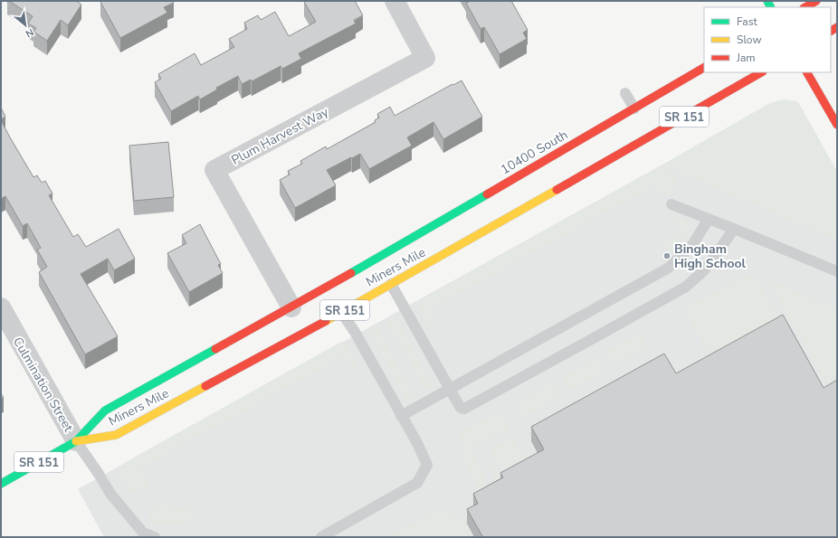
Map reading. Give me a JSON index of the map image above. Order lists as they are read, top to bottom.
{
  "streets": {
    "main road": ["SR 151", "10400 South", "Miners Mile"],
    "street": ["Plum Harvest Way", "Culmination Street"]
  },
  "crossings": [
    ["Plum Harvest Way", "Miners Mile"],
    ["10400 South", "Miners Mile"],
    ["Miners Mile", "Culmination Street"]
  ],
  "places": ["Bingham High School"],
  "legend": ["Fast", "Slow", "Jam"],
  "north": "bottom right"
}
